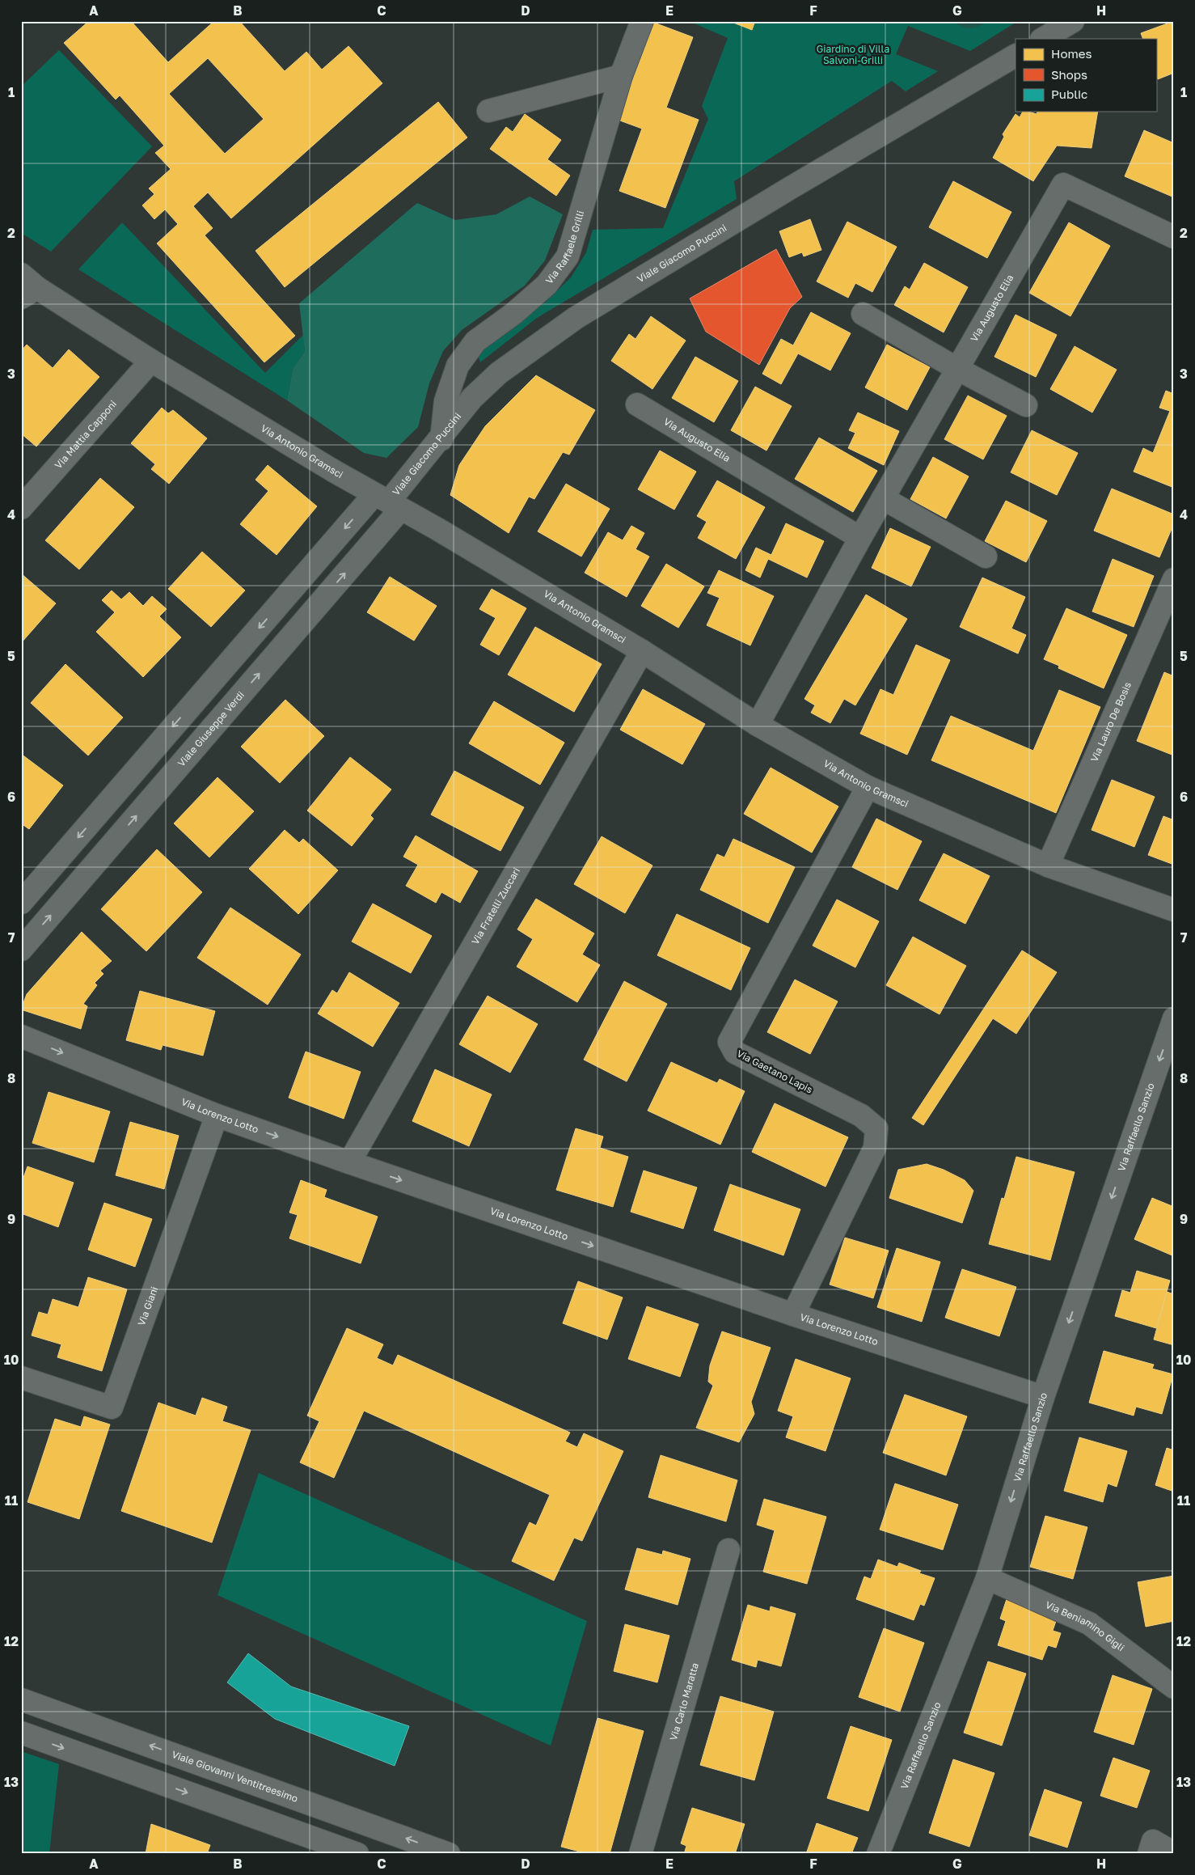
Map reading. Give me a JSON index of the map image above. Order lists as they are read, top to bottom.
{
  "streets": {
    "street": [
      "Via Raffaele Grilli",
      "Viale Giacomo Puccini",
      "Via Augusto Elia",
      "Via Mattia Capponi",
      "Via Antonio Gramsci",
      "Via Lauro De Bosis",
      "Viale Giuseppe Verdi",
      "Via Fratelli Zuccari",
      "Via Gaetano Lapis",
      "Via Lorenzo Lotto",
      "Via Raffaello Sanzio",
      "Via Giani",
      "Via Beniamino Gigli",
      "Via Carlo Maratta",
      "Viale Giovanni Ventitreesimo"
    ]
  },
  "crossings": [
    ["Via Raffaele Grilli", "Viale Giacomo Puccini"],
    ["Viale Giacomo Puccini", "Via Antonio Gramsci"],
    ["Viale Giacomo Puccini", "Viale Giuseppe Verdi"],
    ["Via Augusto Elia", "Via Antonio Gramsci"],
    ["Via Mattia Capponi", "Via Antonio Gramsci"],
    ["Via Antonio Gramsci", "Via Lauro De Bosis"],
    ["Via Antonio Gramsci", "Viale Giuseppe Verdi"],
    ["Via Antonio Gramsci", "Via Fratelli Zuccari"],
    ["Via Antonio Gramsci", "Via Gaetano Lapis"],
    ["Via Fratelli Zuccari", "Via Lorenzo Lotto"],
    ["Via Gaetano Lapis", "Via Lorenzo Lotto"],
    ["Via Lorenzo Lotto", "Via Raffaello Sanzio"],
    ["Via Lorenzo Lotto", "Via Giani"],
    ["Via Raffaello Sanzio", "Via Beniamino Gigli"]
  ],
  "one_way": ["Via Lorenzo Lotto", "Via Raffaello Sanzio"],
  "parks": ["Giardino di Villa Salvoni-Grilli"],
  "legend": ["Homes", "Shops", "Public"],
  "grid": {
    "columns": [
      "A",
      "B",
      "C",
      "D",
      "E",
      "F",
      "G",
      "H"
    ],
    "rows": [
      "1",
      "2",
      "3",
      "4",
      "5",
      "6",
      "7",
      "8",
      "9",
      "10",
      "11",
      "12",
      "13"
    ]
  }
}
